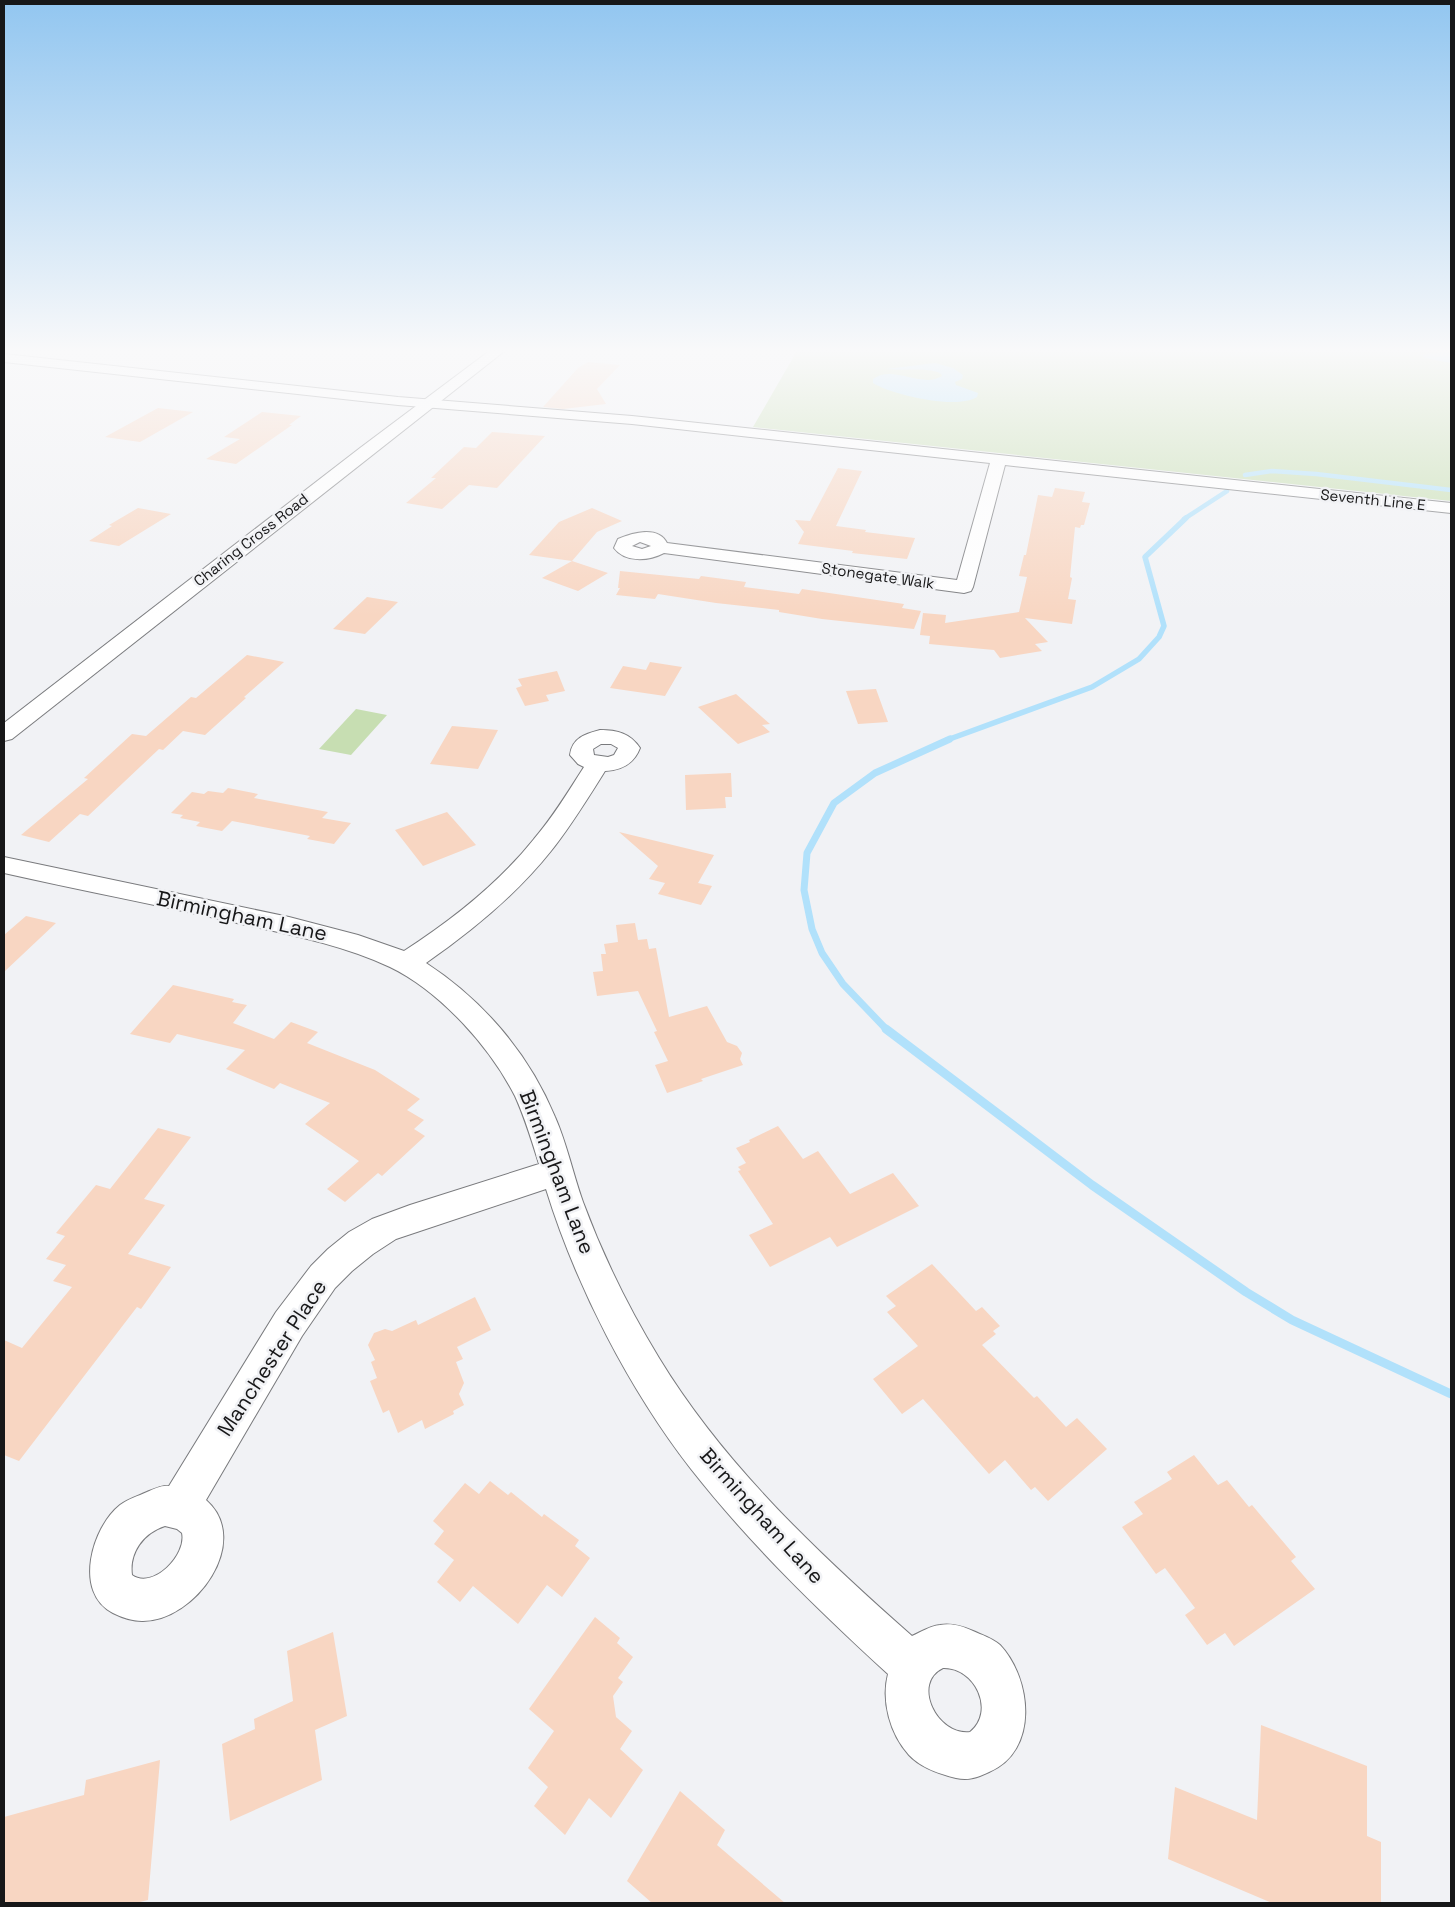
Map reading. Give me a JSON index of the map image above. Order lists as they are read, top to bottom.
{
  "streets": {
    "street": [
      "Seventh Line E",
      "Charing Cross Road",
      "Stonegate Walk",
      "Birmingham Lane",
      "Manchester Place"
    ]
  },
  "crossings": [
    ["Seventh Line E", "Stonegate Walk"],
    ["Birmingham Lane", "Manchester Place"]
  ]
}
